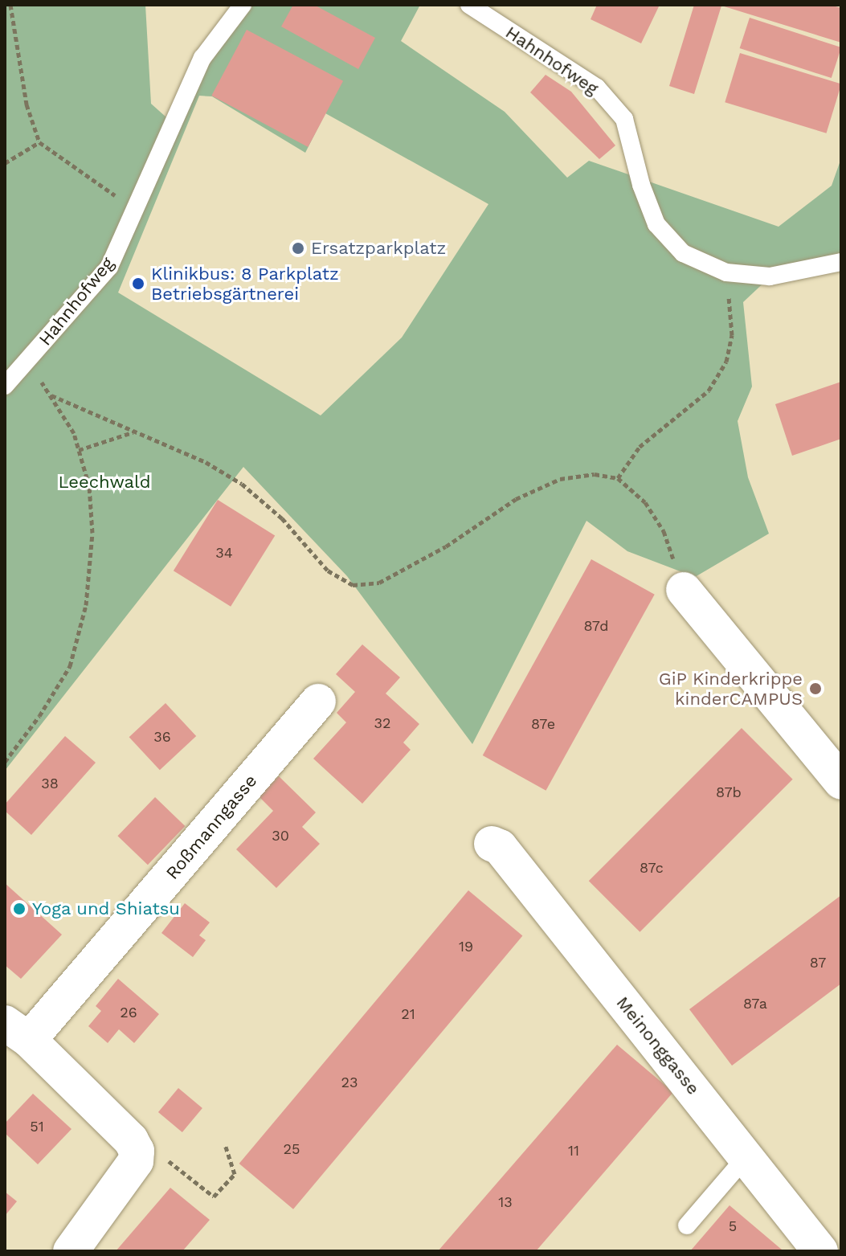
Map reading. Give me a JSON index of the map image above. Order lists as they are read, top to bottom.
{
  "streets": {
    "street": ["Roßmanngasse", "Meinonggasse"],
    "lane": ["Hahnhofweg"]
  },
  "parks": ["Leechwald"],
  "places": [
    "Ersatzparkplatz",
    "Klinikbus: 8 Parkplatz Betriebsgärtnerei",
    "GiP Kinderkrippe kinderCAMPUS",
    "Yoga und Shiatsu"
  ],
  "house_numbers": [
    "34",
    "87d",
    "32",
    "87e",
    "36",
    "38",
    "87b",
    "30",
    "87c",
    "19",
    "87",
    "87a",
    "26",
    "21",
    "23",
    "51",
    "25",
    "11",
    "13",
    "5"
  ]
}
